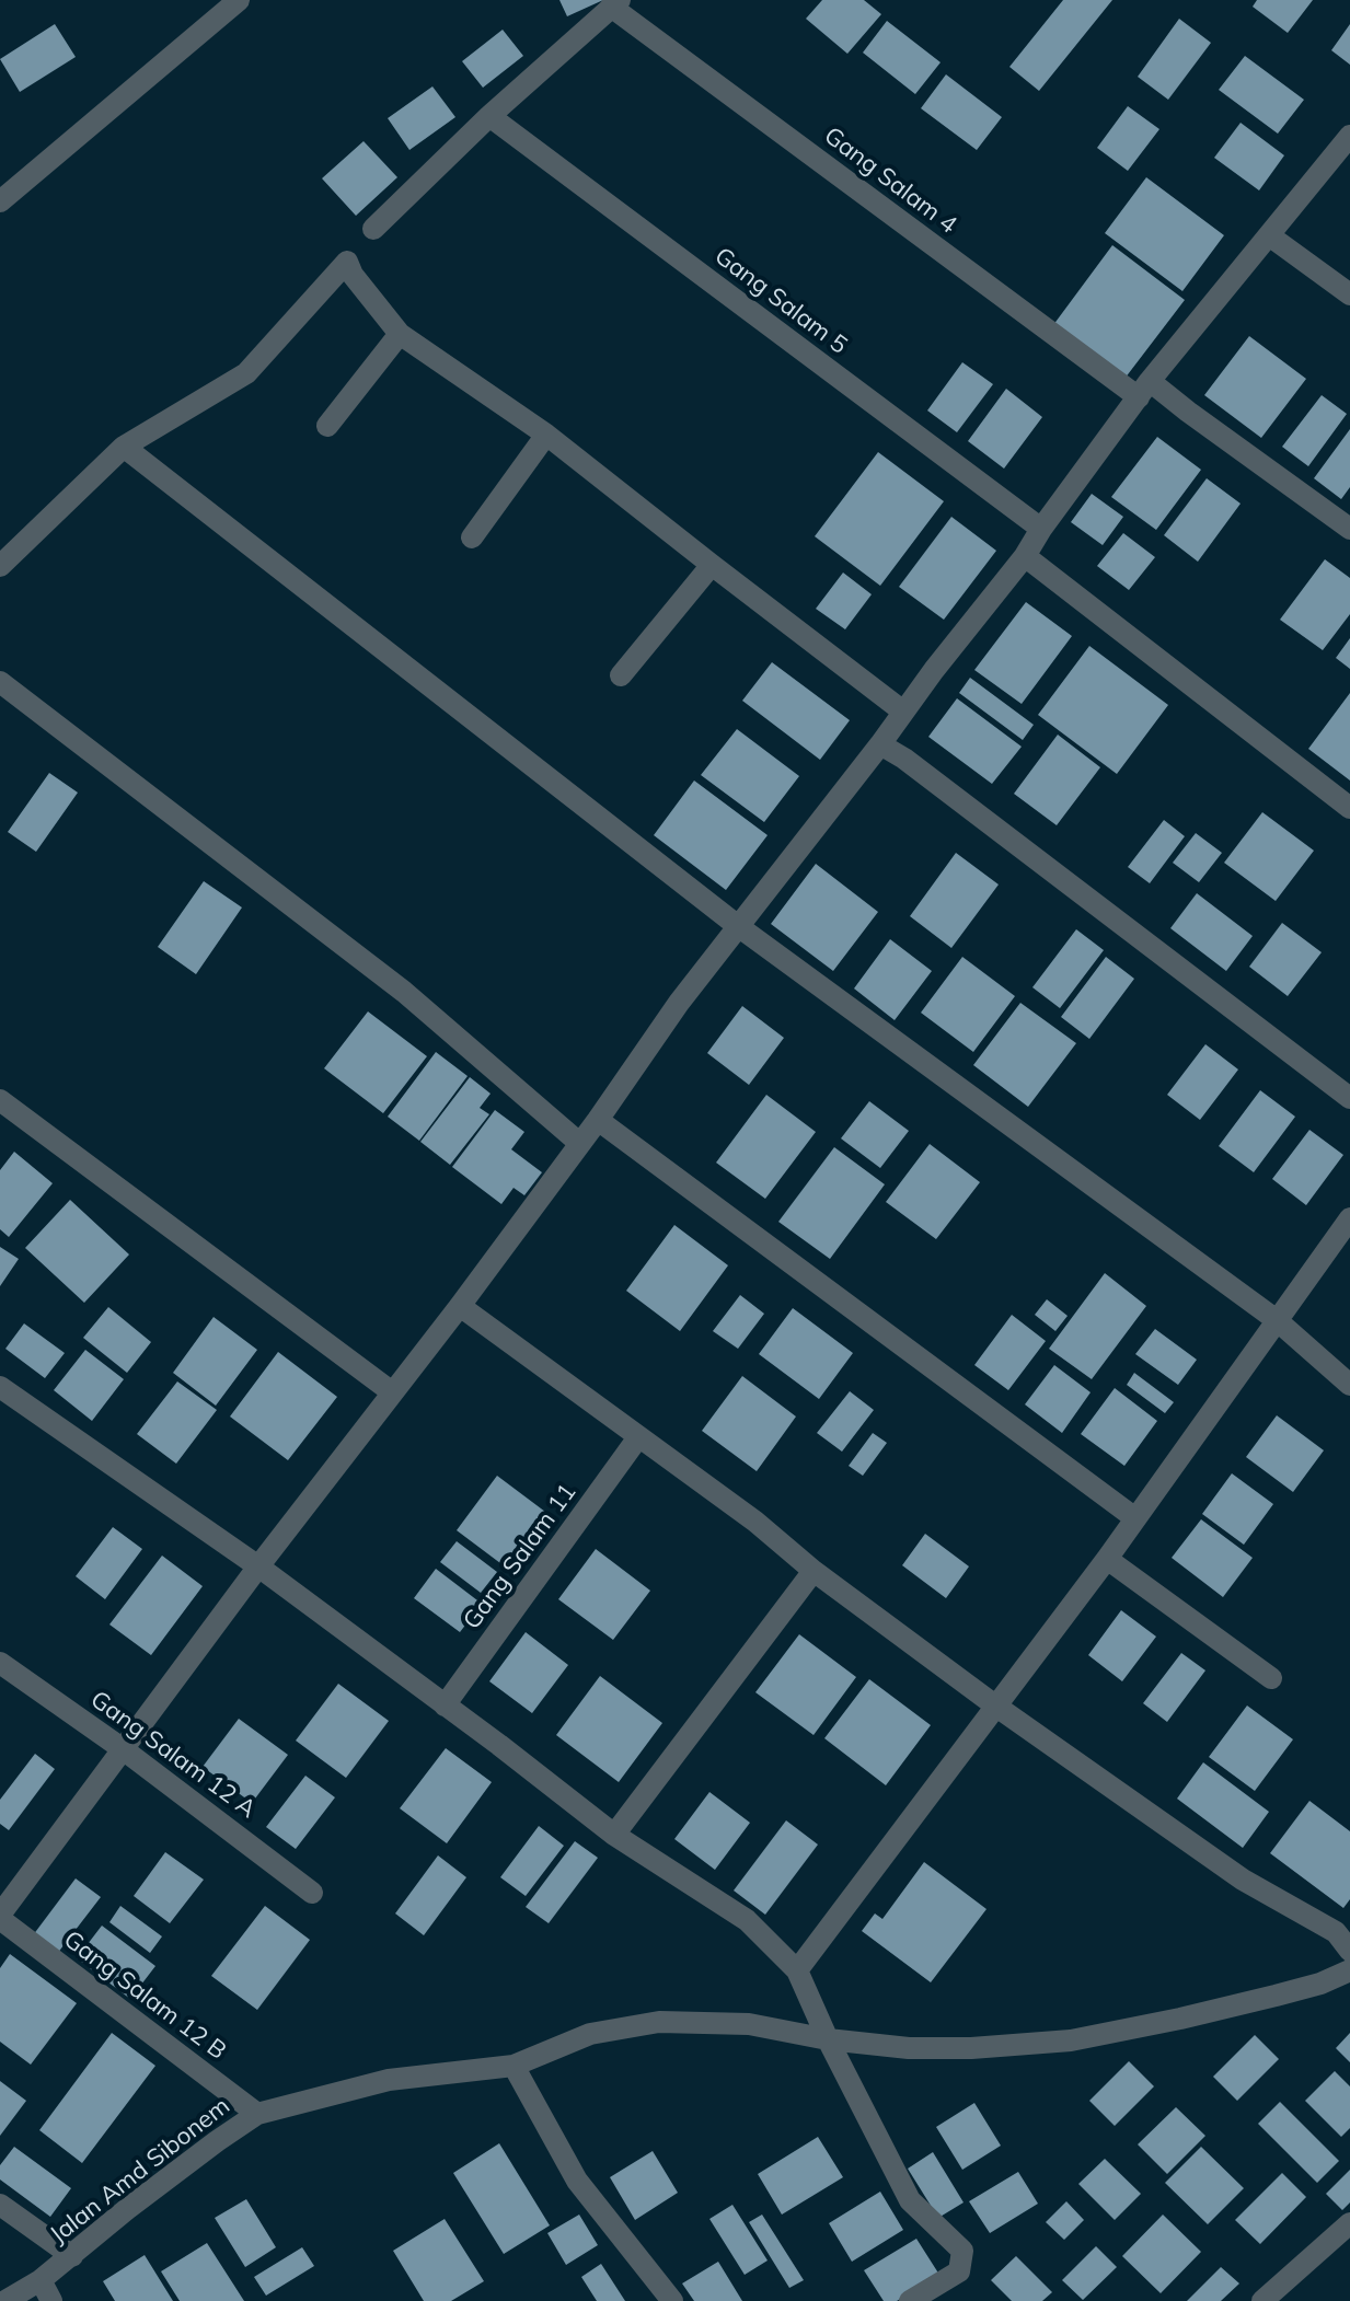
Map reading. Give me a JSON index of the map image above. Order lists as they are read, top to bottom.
{
  "streets": {
    "street": [
      "Gang Salam 4",
      "Gang Salam 5",
      "Gang Salam 11",
      "Gang Salam 12 A",
      "Gang Salam 12 B",
      "Jalan Amd Sibonem"
    ]
  },
  "crossings": [
    ["Gang Salam 12 B", "Jalan Amd Sibonem"]
  ]
}
